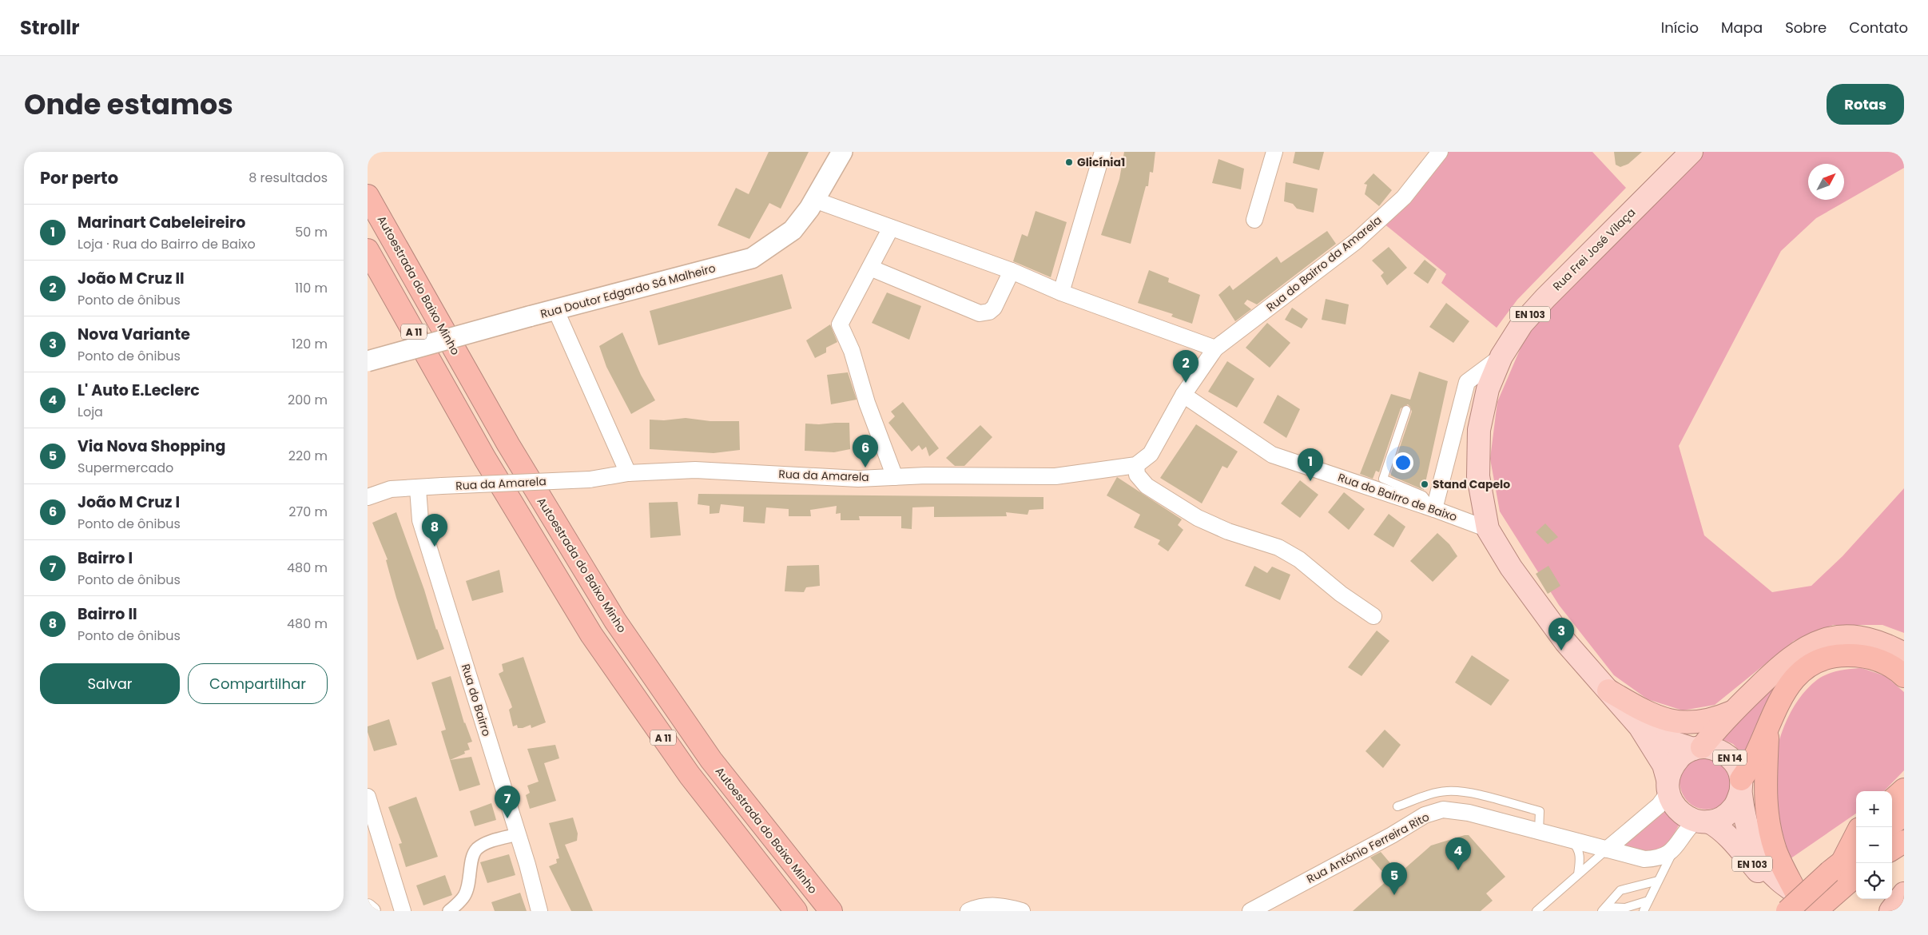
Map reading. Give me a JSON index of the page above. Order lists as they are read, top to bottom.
{
  "streets": {
    "highway": ["Autoestrada do Baixo Minho", "A 11"],
    "main road": ["Rua Frei José Vilaça", "EN 103", "EN 14"],
    "street": [
      "Rua do Bairro da Amarela",
      "Rua Doutor Edgardo Sá Malheiro",
      "Rua da Amarela",
      "Rua do Bairro de Baixo",
      "Rua do Bairro",
      "Rua António Ferreira Rito"
    ]
  },
  "crossings": [
    ["Rua Frei José Vilaça", "Rua do Bairro de Baixo"],
    ["Rua da Amarela", "Rua do Bairro"]
  ],
  "places": ["Glicínia1", "Stand Capelo"],
  "north": "top right",
  "page": {
    "header": "Strollr",
    "nav": [
      "Início",
      "Mapa",
      "Sobre",
      "Contato"
    ],
    "title": "Onde estamos",
    "buttons": [
      "Rotas",
      ["Salvar", "Compartilhar"]
    ],
    "heading": ["Por perto", "8 resultados"],
    "list": [
      {
        "mark": "1",
        "name": "Marinart Cabeleireiro",
        "note": "Loja · Rua do Bairro de Baixo",
        "value": "50 m"
      },
      {
        "mark": "2",
        "name": "João M Cruz II",
        "note": "Ponto de ônibus",
        "value": "110 m"
      },
      {
        "mark": "3",
        "name": "Nova Variante",
        "note": "Ponto de ônibus",
        "value": "120 m"
      },
      {
        "mark": "4",
        "name": "L' Auto E.Leclerc",
        "note": "Loja",
        "value": "200 m"
      },
      {
        "mark": "5",
        "name": "Via Nova Shopping",
        "note": "Supermercado",
        "value": "220 m"
      },
      {
        "mark": "6",
        "name": "João M Cruz I",
        "note": "Ponto de ônibus",
        "value": "270 m"
      },
      {
        "mark": "7",
        "name": "Bairro I",
        "note": "Ponto de ônibus",
        "value": "480 m"
      },
      {
        "mark": "8",
        "name": "Bairro II",
        "note": "Ponto de ônibus",
        "value": "480 m"
      }
    ],
    "pins": [
      "2",
      "6",
      "1",
      "8",
      "3",
      "7",
      "4",
      "5"
    ],
    "map_buttons": ["+", "−"]
  }
}
